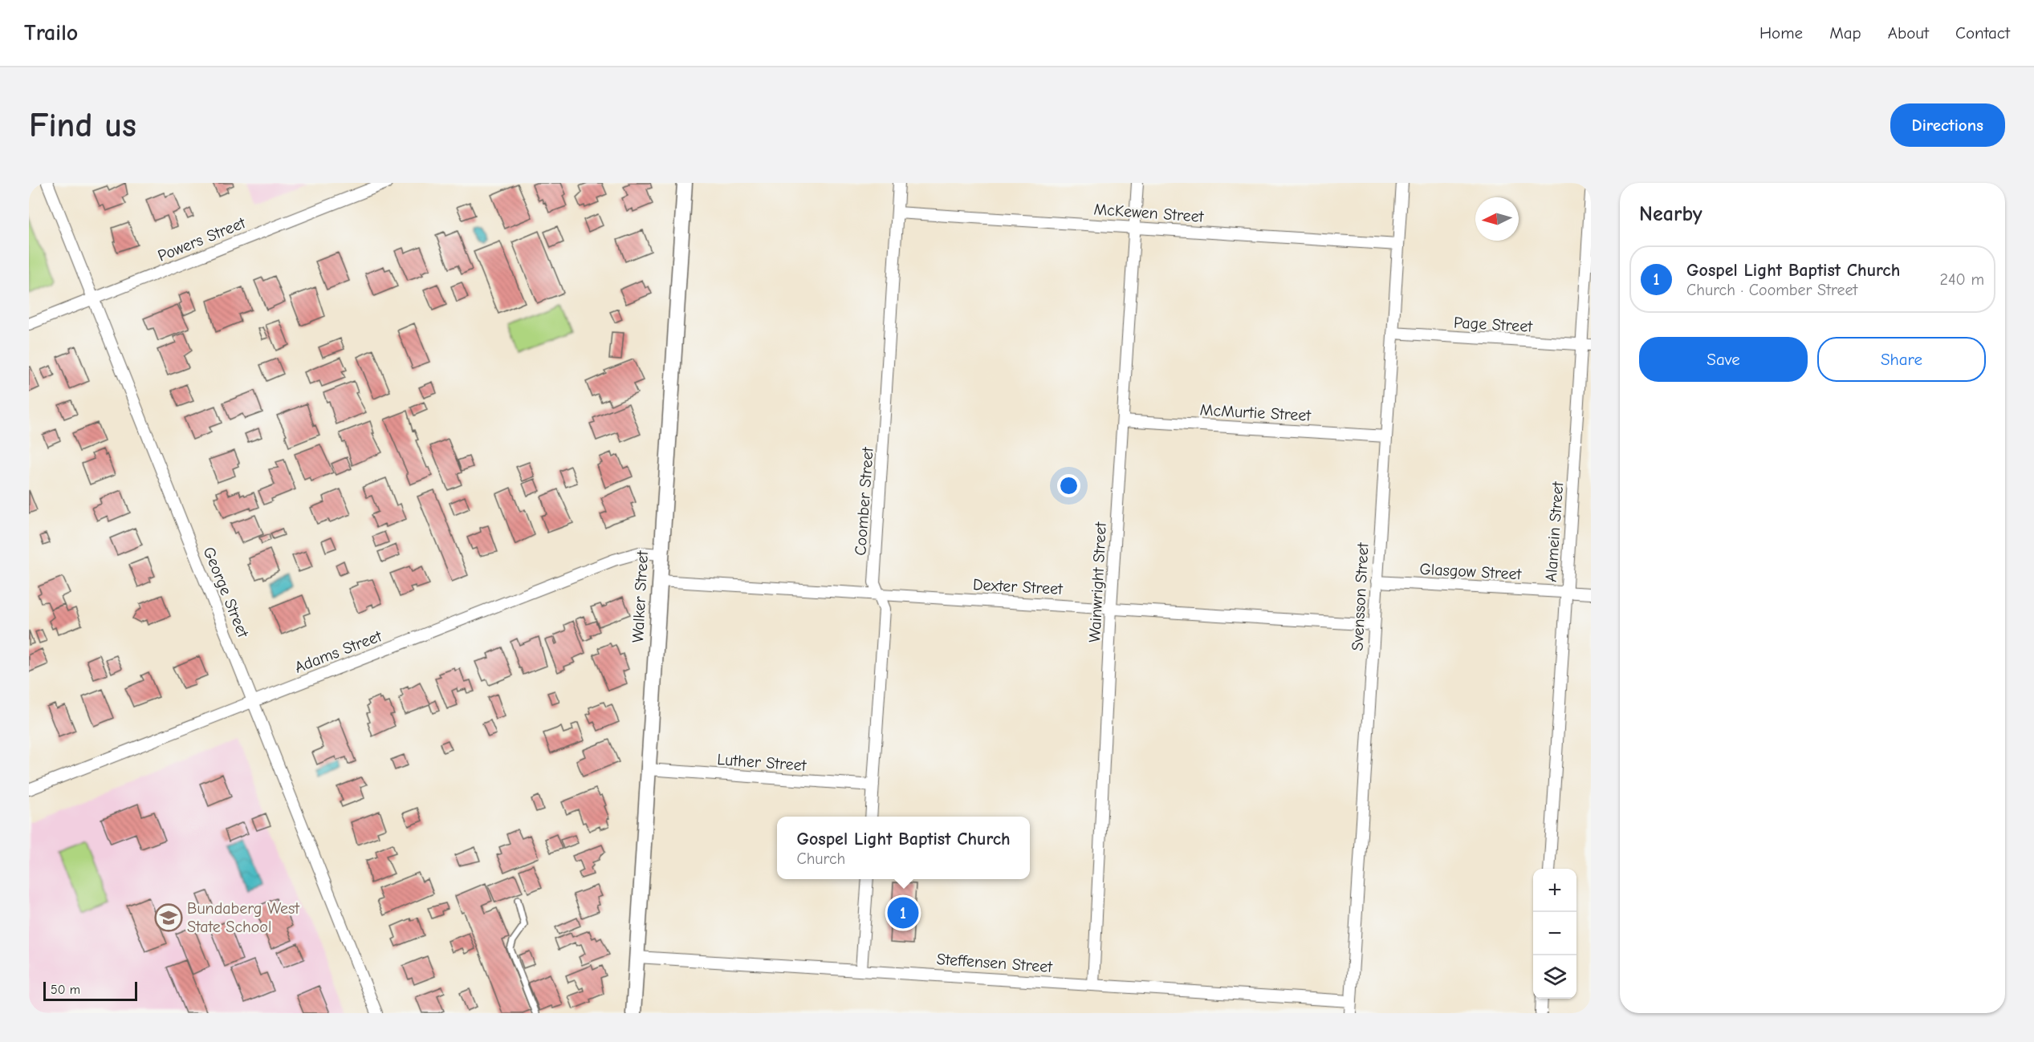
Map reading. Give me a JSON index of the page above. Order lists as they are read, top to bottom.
{
  "streets": {
    "main road": ["Walker Street"],
    "street": [
      "McKewen Street",
      "Powers Street",
      "Page Street",
      "McMurtie Street",
      "Coomber Street",
      "Alamein Street",
      "Glasgow Street",
      "Wainwright Street",
      "Dexter Street",
      "George Street",
      "Svensson Street",
      "Adams Street",
      "Luther Street",
      "Steffensen Street"
    ]
  },
  "crossings": [
    ["McKewen Street", "Coomber Street"],
    ["McKewen Street", "Wainwright Street"],
    ["McKewen Street", "Svensson Street"],
    ["Powers Street", "George Street"],
    ["Page Street", "Alamein Street"],
    ["Page Street", "Svensson Street"],
    ["McMurtie Street", "Wainwright Street"],
    ["McMurtie Street", "Svensson Street"],
    ["Coomber Street", "Dexter Street"],
    ["Coomber Street", "Luther Street"],
    ["Alamein Street", "Glasgow Street"],
    ["Glasgow Street", "Svensson Street"],
    ["Wainwright Street", "Dexter Street"],
    ["Wainwright Street", "Steffensen Street"],
    ["Dexter Street", "Walker Street"],
    ["Dexter Street", "Svensson Street"],
    ["George Street", "Adams Street"],
    ["Walker Street", "Adams Street"],
    ["Walker Street", "Luther Street"],
    ["Walker Street", "Steffensen Street"],
    ["Svensson Street", "Steffensen Street"]
  ],
  "places": {
    "school or university": ["Bundaberg West State School"]
  },
  "scale_bar": "50 m",
  "north": "left",
  "page": {
    "header": "Trailo",
    "nav": [
      "Home",
      "Map",
      "About",
      "Contact"
    ],
    "buttons": [
      "Directions",
      ["Save", "Share"]
    ],
    "title": "Find us",
    "heading": "Nearby",
    "list": [
      {
        "mark": "1",
        "name": "Gospel Light Baptist Church",
        "note": "Church · Coomber Street",
        "value": "240 m"
      }
    ],
    "popup": ["Gospel Light Baptist Church", "Church"],
    "map_buttons": ["+", "−"],
    "pins": "1",
    "scale": "50 m"
  }
}
